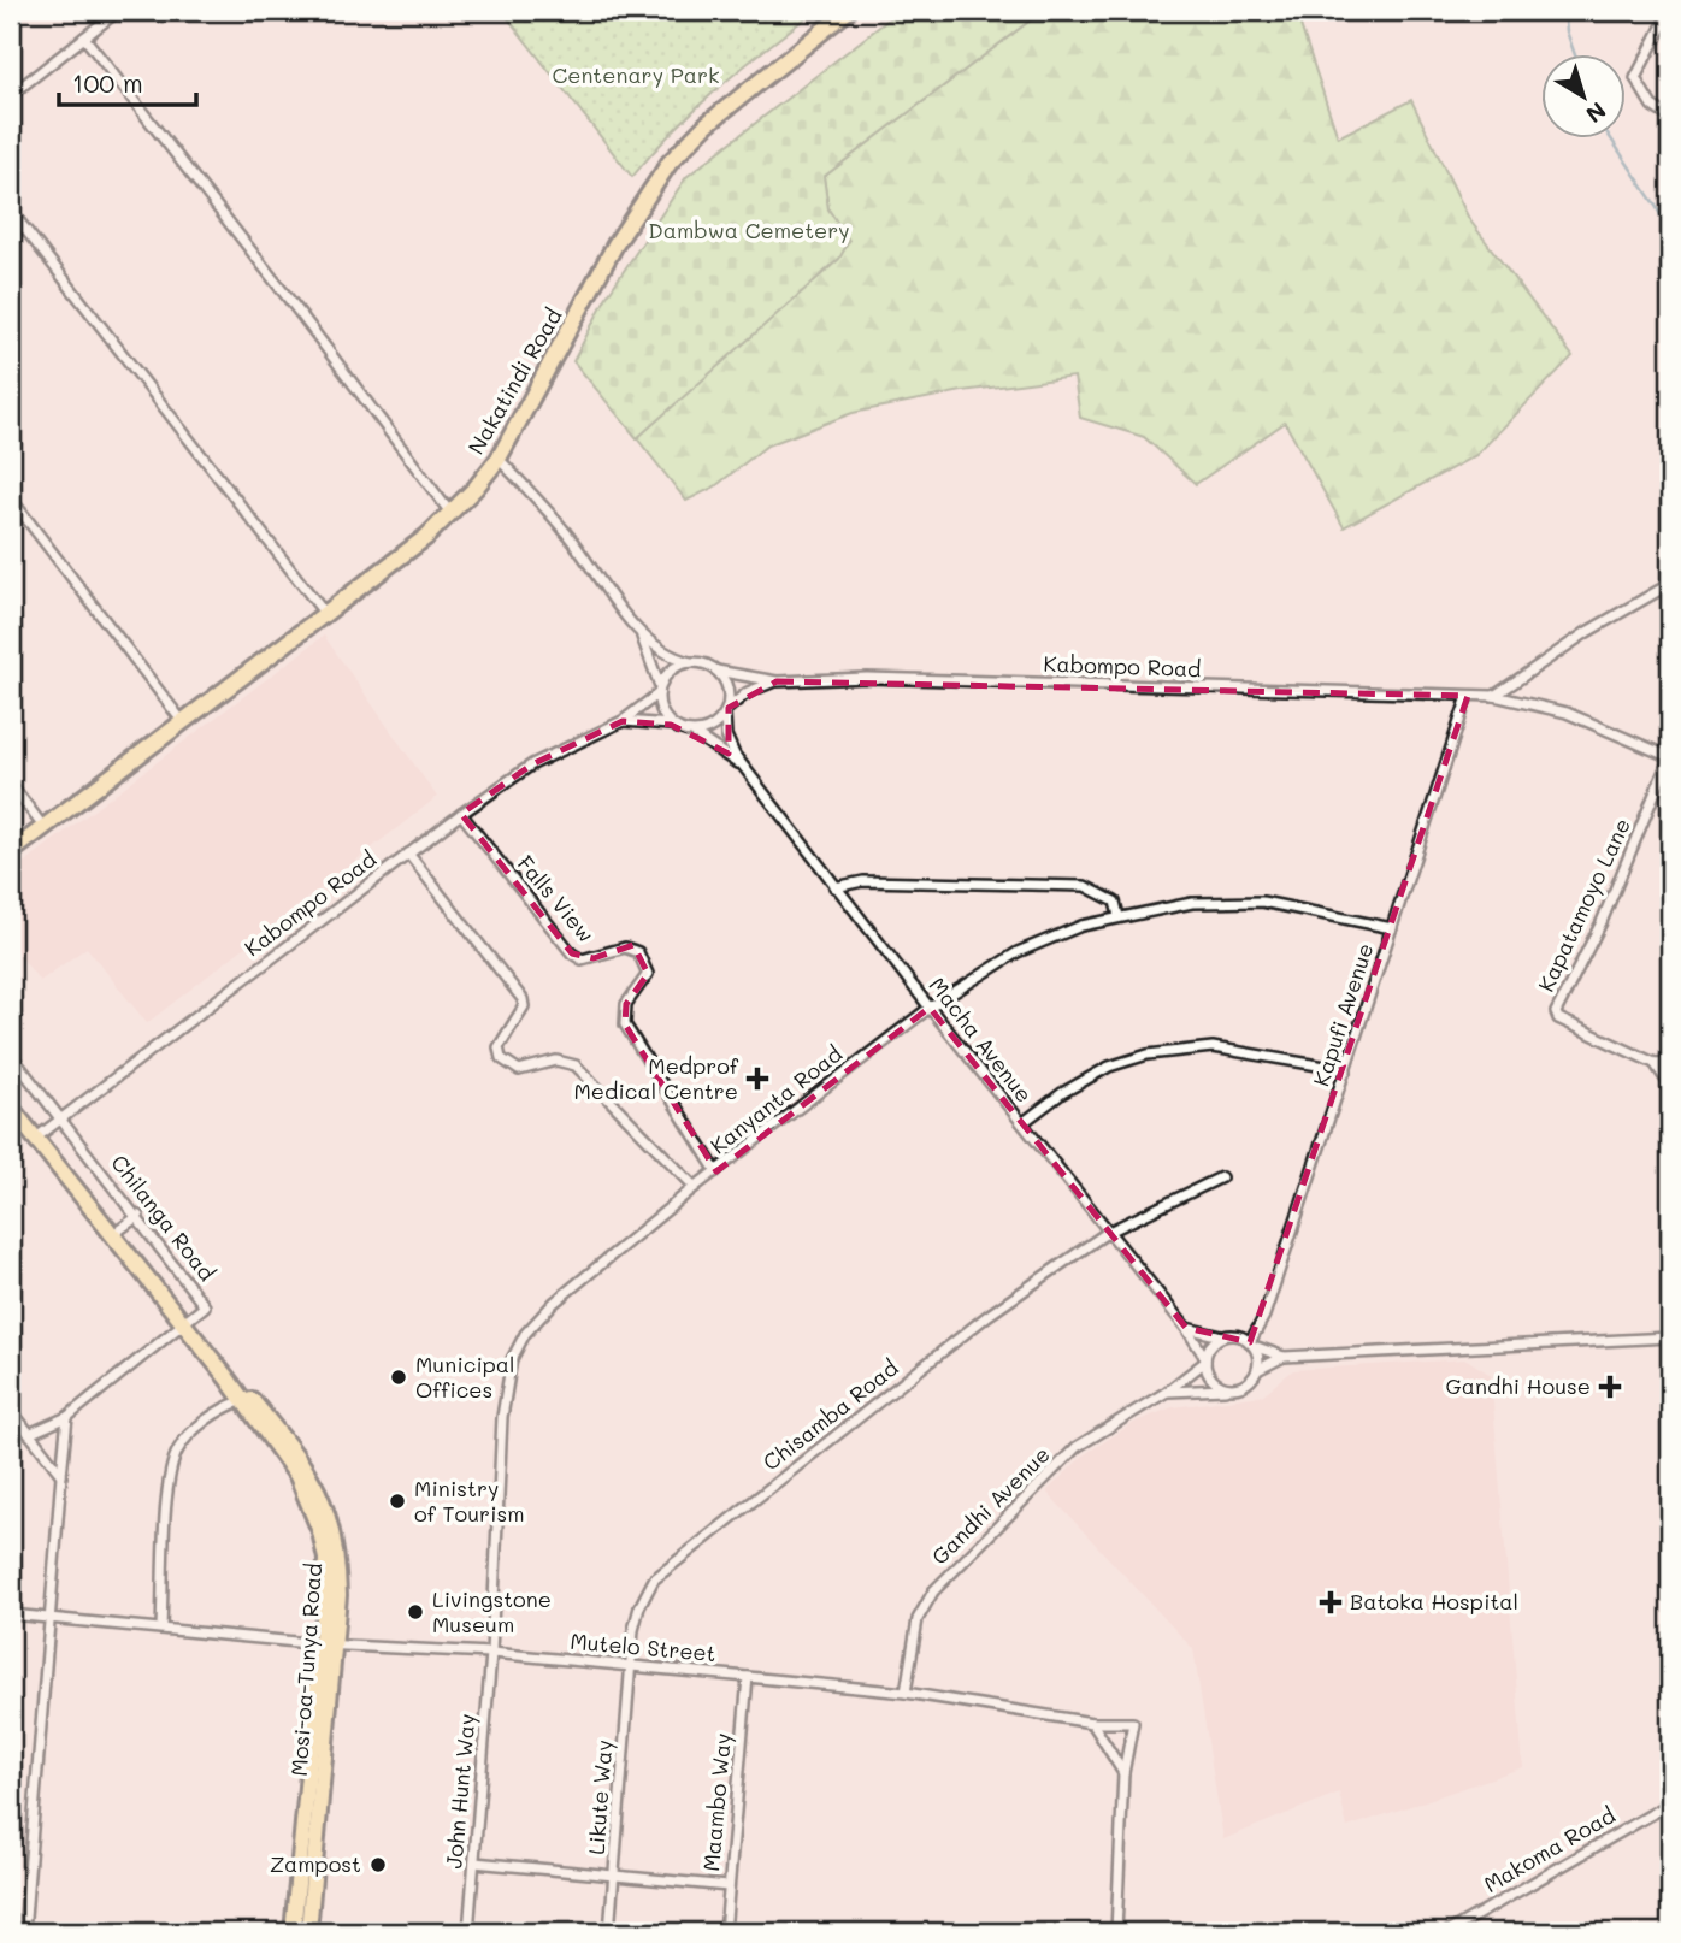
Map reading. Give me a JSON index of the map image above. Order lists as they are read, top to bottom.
{
  "streets": {
    "highway": ["Nakatindi Road", "Mosi-oa-Tunya Road"],
    "street": [
      "Kabompo Road",
      "Falls View",
      "Kapatamoyo Lane",
      "Kapufi Avenue",
      "Macha Avenue",
      "Kanyanta Road",
      "Chilanga Road",
      "Chisamba Road",
      "Gandhi Avenue",
      "Mutelo Street",
      "John Hunt Way",
      "Likute Way",
      "Maambo Way",
      "Makoma Road"
    ]
  },
  "crossings": [
    ["Kabompo Road", "Falls View"],
    ["Kabompo Road", "Kapatamoyo Lane"],
    ["Kabompo Road", "Kapufi Avenue"],
    ["Kabompo Road", "Macha Avenue"],
    ["Kabompo Road", "Chilanga Road"],
    ["Falls View", "Kanyanta Road"],
    ["Kapufi Avenue", "Macha Avenue"],
    ["Kapufi Avenue", "Kanyanta Road"],
    ["Kapufi Avenue", "Gandhi Avenue"],
    ["Macha Avenue", "Kanyanta Road"],
    ["Macha Avenue", "Chisamba Road"],
    ["Macha Avenue", "Gandhi Avenue"],
    ["Kanyanta Road", "Mutelo Street"],
    ["Kanyanta Road", "John Hunt Way"],
    ["Chisamba Road", "Mutelo Street"],
    ["Chisamba Road", "Likute Way"],
    ["Gandhi Avenue", "Mutelo Street"],
    ["Mutelo Street", "Mosi-oa-Tunya Road"],
    ["Mutelo Street", "John Hunt Way"],
    ["Mutelo Street", "Likute Way"],
    ["Mutelo Street", "Maambo Way"]
  ],
  "parks": ["Centenary Park", "Dambwa Cemetery"],
  "places": {
    "health": ["Medprof Medical Centre", "Gandhi House", "Batoka Hospital"],
    "other": [
      "Municipal Offices",
      "Ministry of Tourism",
      "Livingstone Museum",
      "Zampost"
    ]
  },
  "scale_bar": "100 m",
  "north": "bottom right"
}
